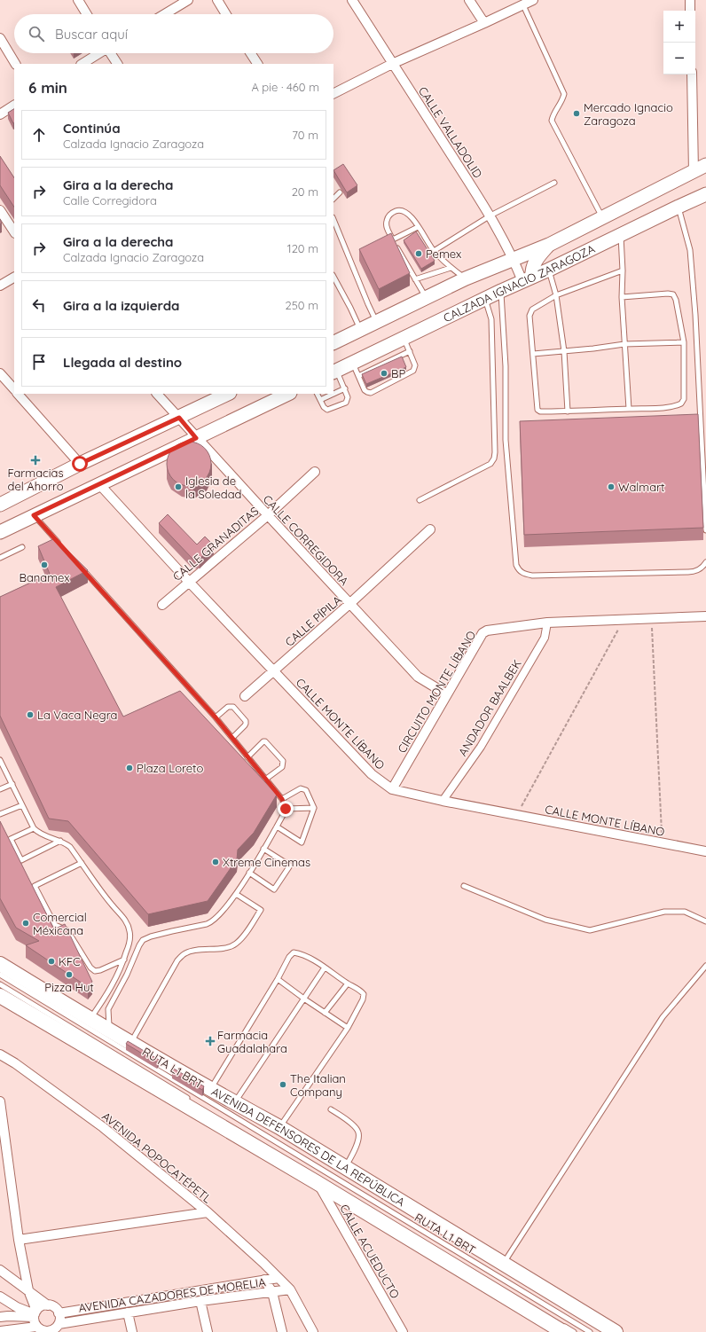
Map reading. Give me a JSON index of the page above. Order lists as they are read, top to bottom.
{
  "streets": {
    "main road": ["CALZADA IGNACIO ZARAGOZA", "AVENIDA DEFENSORES DE LA REPÚBLICA"],
    "street": [
      "CALLE VALLADOLID",
      "CALLE CORREGIDORA",
      "CALLE GRANADITAS",
      "CALLE PÍPILA",
      "CIRCUITO MONTE LÍBANO",
      "ANDADOR BAALBEK",
      "CALLE MONTE LÍBANO",
      "AVENIDA POPOCATÉPETL",
      "CALLE ACUEDUCTO",
      "AVENIDA CAZADORES DE MORELIA"
    ],
    "lane": ["RUTA L1 BRT"]
  },
  "crossings": [
    ["CALLE VALLADOLID", "CALZADA IGNACIO ZARAGOZA"],
    ["CALLE CORREGIDORA", "CALLE GRANADITAS"],
    ["CALLE CORREGIDORA", "CALLE PÍPILA"],
    ["CALLE CORREGIDORA", "CIRCUITO MONTE LÍBANO"],
    ["CALLE GRANADITAS", "CALLE MONTE LÍBANO"],
    ["CALLE PÍPILA", "CALLE MONTE LÍBANO"],
    ["CIRCUITO MONTE LÍBANO", "ANDADOR BAALBEK"],
    ["CIRCUITO MONTE LÍBANO", "CALLE MONTE LÍBANO"],
    ["ANDADOR BAALBEK", "CALLE MONTE LÍBANO"],
    ["RUTA L1 BRT", "CALLE ACUEDUCTO"],
    ["AVENIDA POPOCATÉPETL", "AVENIDA CAZADORES DE MORELIA"]
  ],
  "places": {
    "other": [
      "Mercado Ignacio Zaragoza",
      "Pemex",
      "BP",
      "Iglesia de la Soledad",
      "Walmart",
      "Banamex",
      "La Vaca Negra",
      "Plaza Loreto",
      "Xtreme Cinemas",
      "Comercial Méxicana",
      "KFC",
      "Pizza Hut",
      "The Italian Company"
    ],
    "health": ["Farmacias del Ahorro", "Farmacia Guadalahara"]
  },
  "page": {
    "map_buttons": ["+", "−"],
    "search": "Buscar aquí",
    "heading": ["6 min", "A pie · 460 m"],
    "list": [
      ["Continúa", "Calzada Ignacio Zaragoza", "70 m"],
      ["Gira a la derecha", "Calle Corregidora", "20 m"],
      ["Gira a la derecha", "Calzada Ignacio Zaragoza", "120 m"],
      ["Gira a la izquierda", "250 m"],
      "Llegada al destino"
    ]
  }
}
